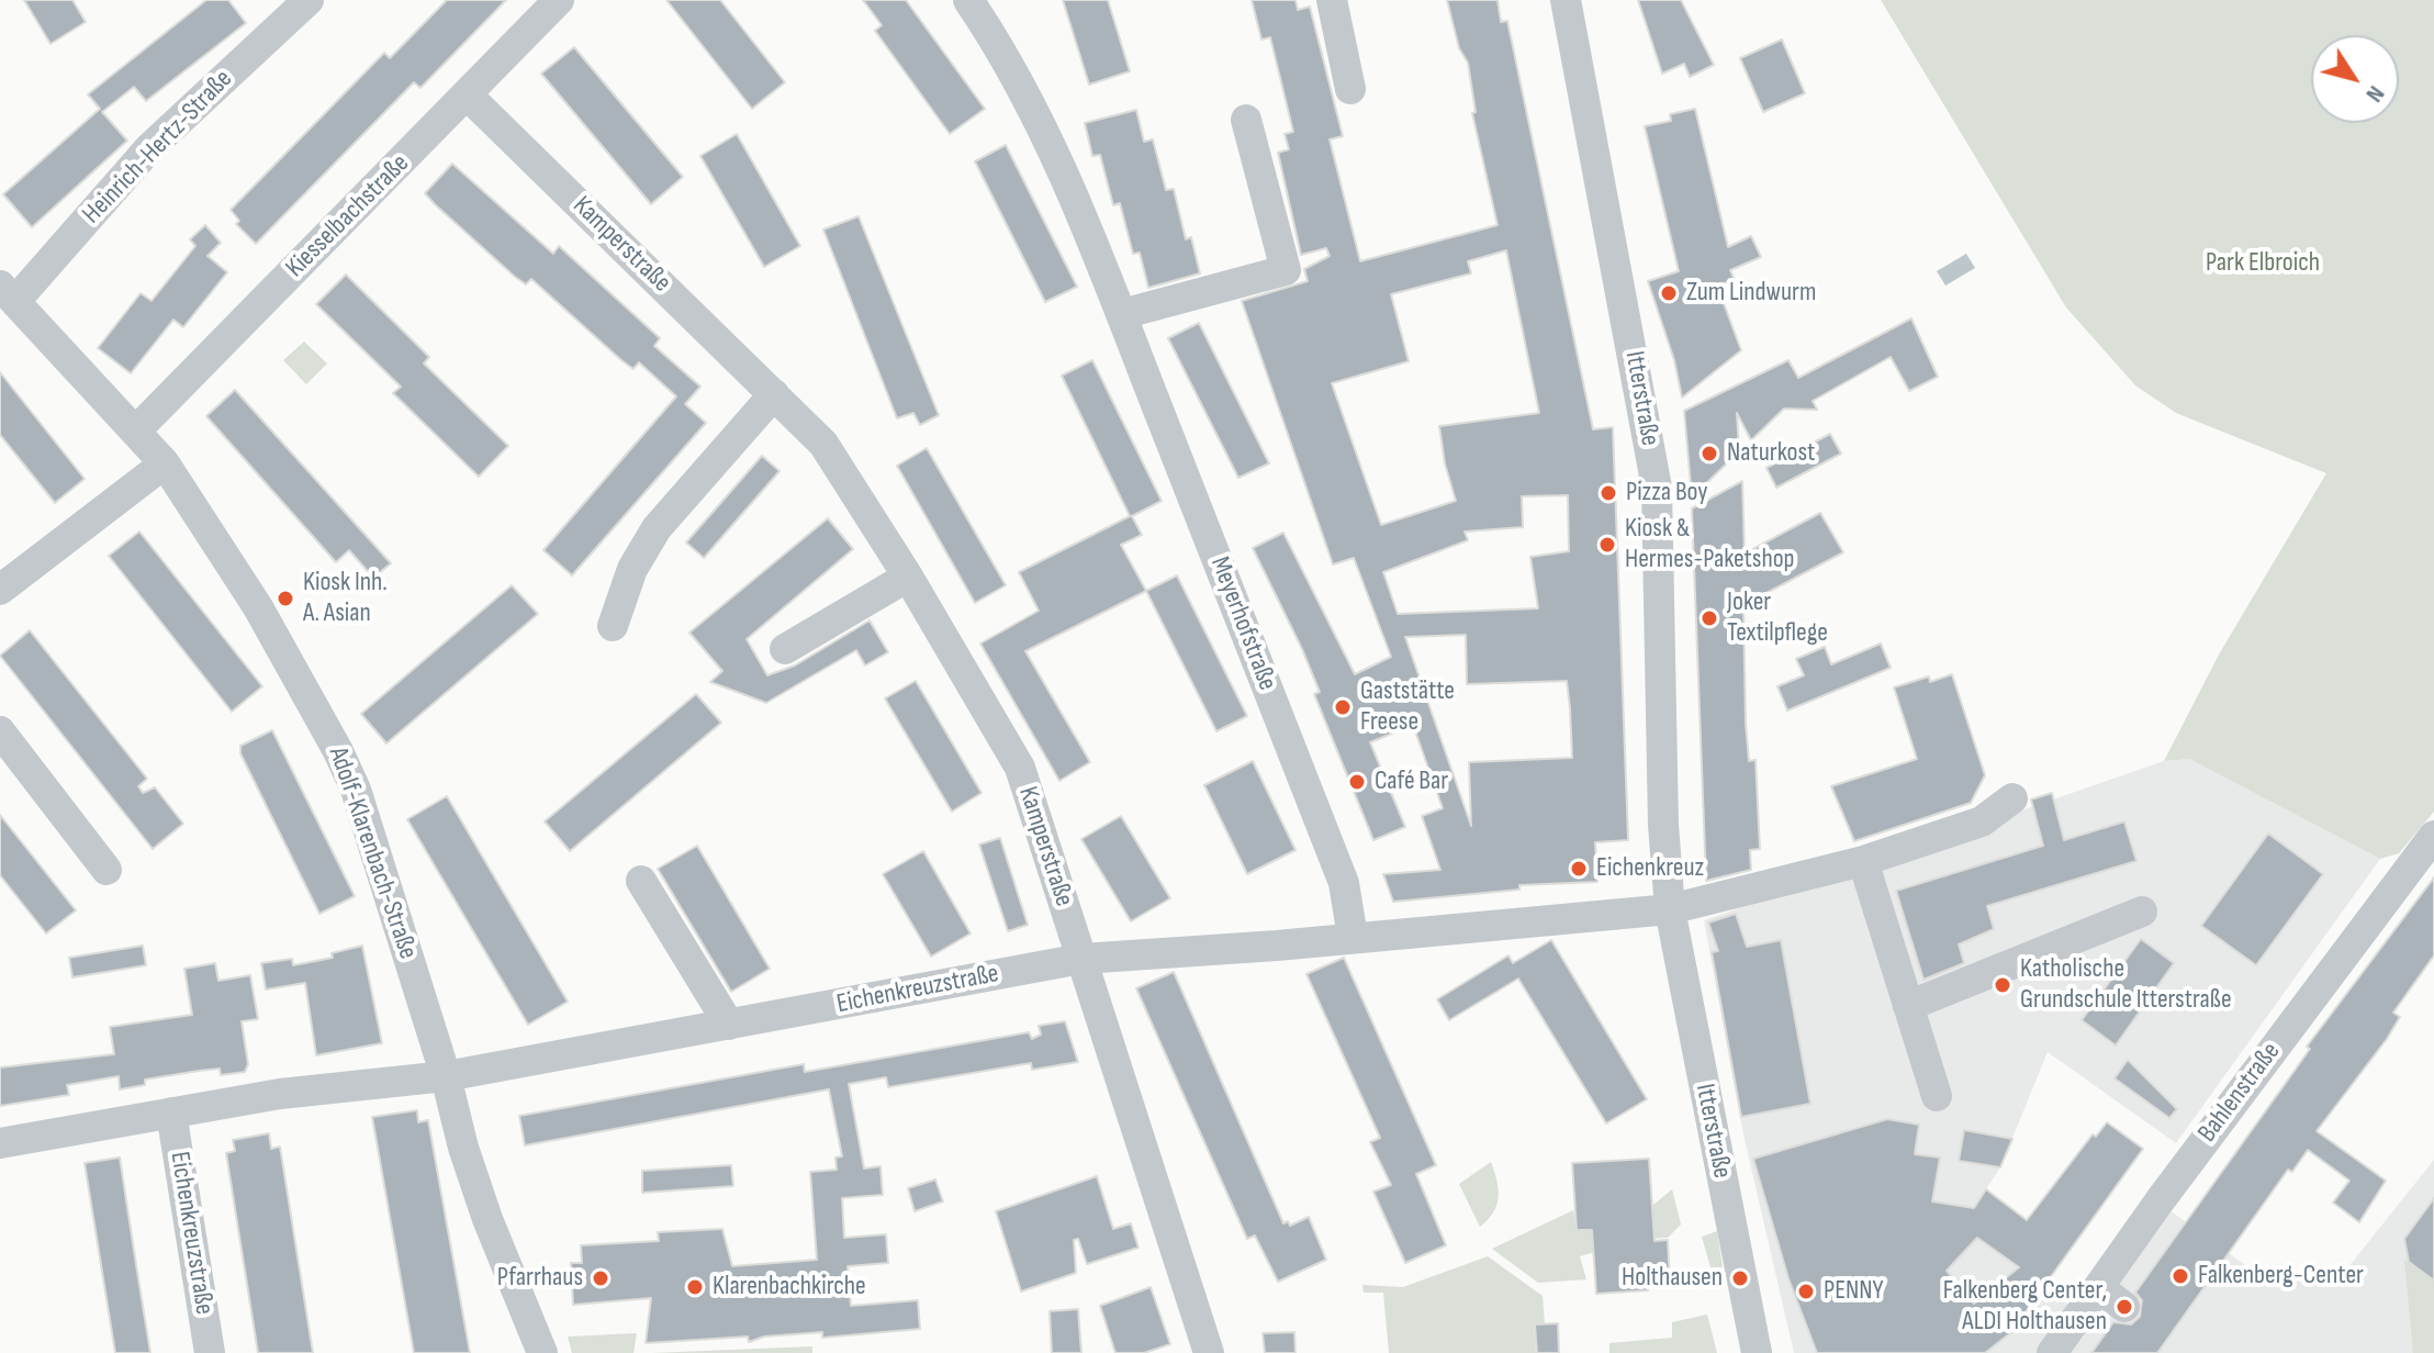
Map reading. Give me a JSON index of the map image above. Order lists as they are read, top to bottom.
{
  "streets": {
    "street": [
      "Heinrich-Hertz-Straße",
      "Kiesselbachstraße",
      "Kamperstraße",
      "Itterstraße",
      "Meyerhofstraße",
      "Adolf-Klarenbach-Straße",
      "Eichenkreuzstraße",
      "Bahlenstraße"
    ]
  },
  "crossings": [
    ["Heinrich-Hertz-Straße", "Adolf-Klarenbach-Straße"],
    ["Kiesselbachstraße", "Kamperstraße"],
    ["Kiesselbachstraße", "Adolf-Klarenbach-Straße"],
    ["Kamperstraße", "Eichenkreuzstraße"],
    ["Itterstraße", "Eichenkreuzstraße"],
    ["Meyerhofstraße", "Eichenkreuzstraße"],
    ["Adolf-Klarenbach-Straße", "Eichenkreuzstraße"]
  ],
  "parks": ["Park Elbroich"],
  "places": [
    "Zum Lindwurm",
    "Naturkost",
    "Pizza Boy",
    "Kiosk & Hermes-Paketshop",
    "Kiosk Inh. A. Asian",
    "Joker Textilpflege",
    "Gaststätte Freese",
    "Café Bar",
    "Eichenkreuz",
    "Katholische Grundschule Itterstraße",
    "Falkenberg-Center",
    "Pfarrhaus",
    "Holthausen",
    "Klarenbachkirche",
    "PENNY",
    "Falkenberg Center, ALDI Holthausen"
  ],
  "north": "bottom right"
}
